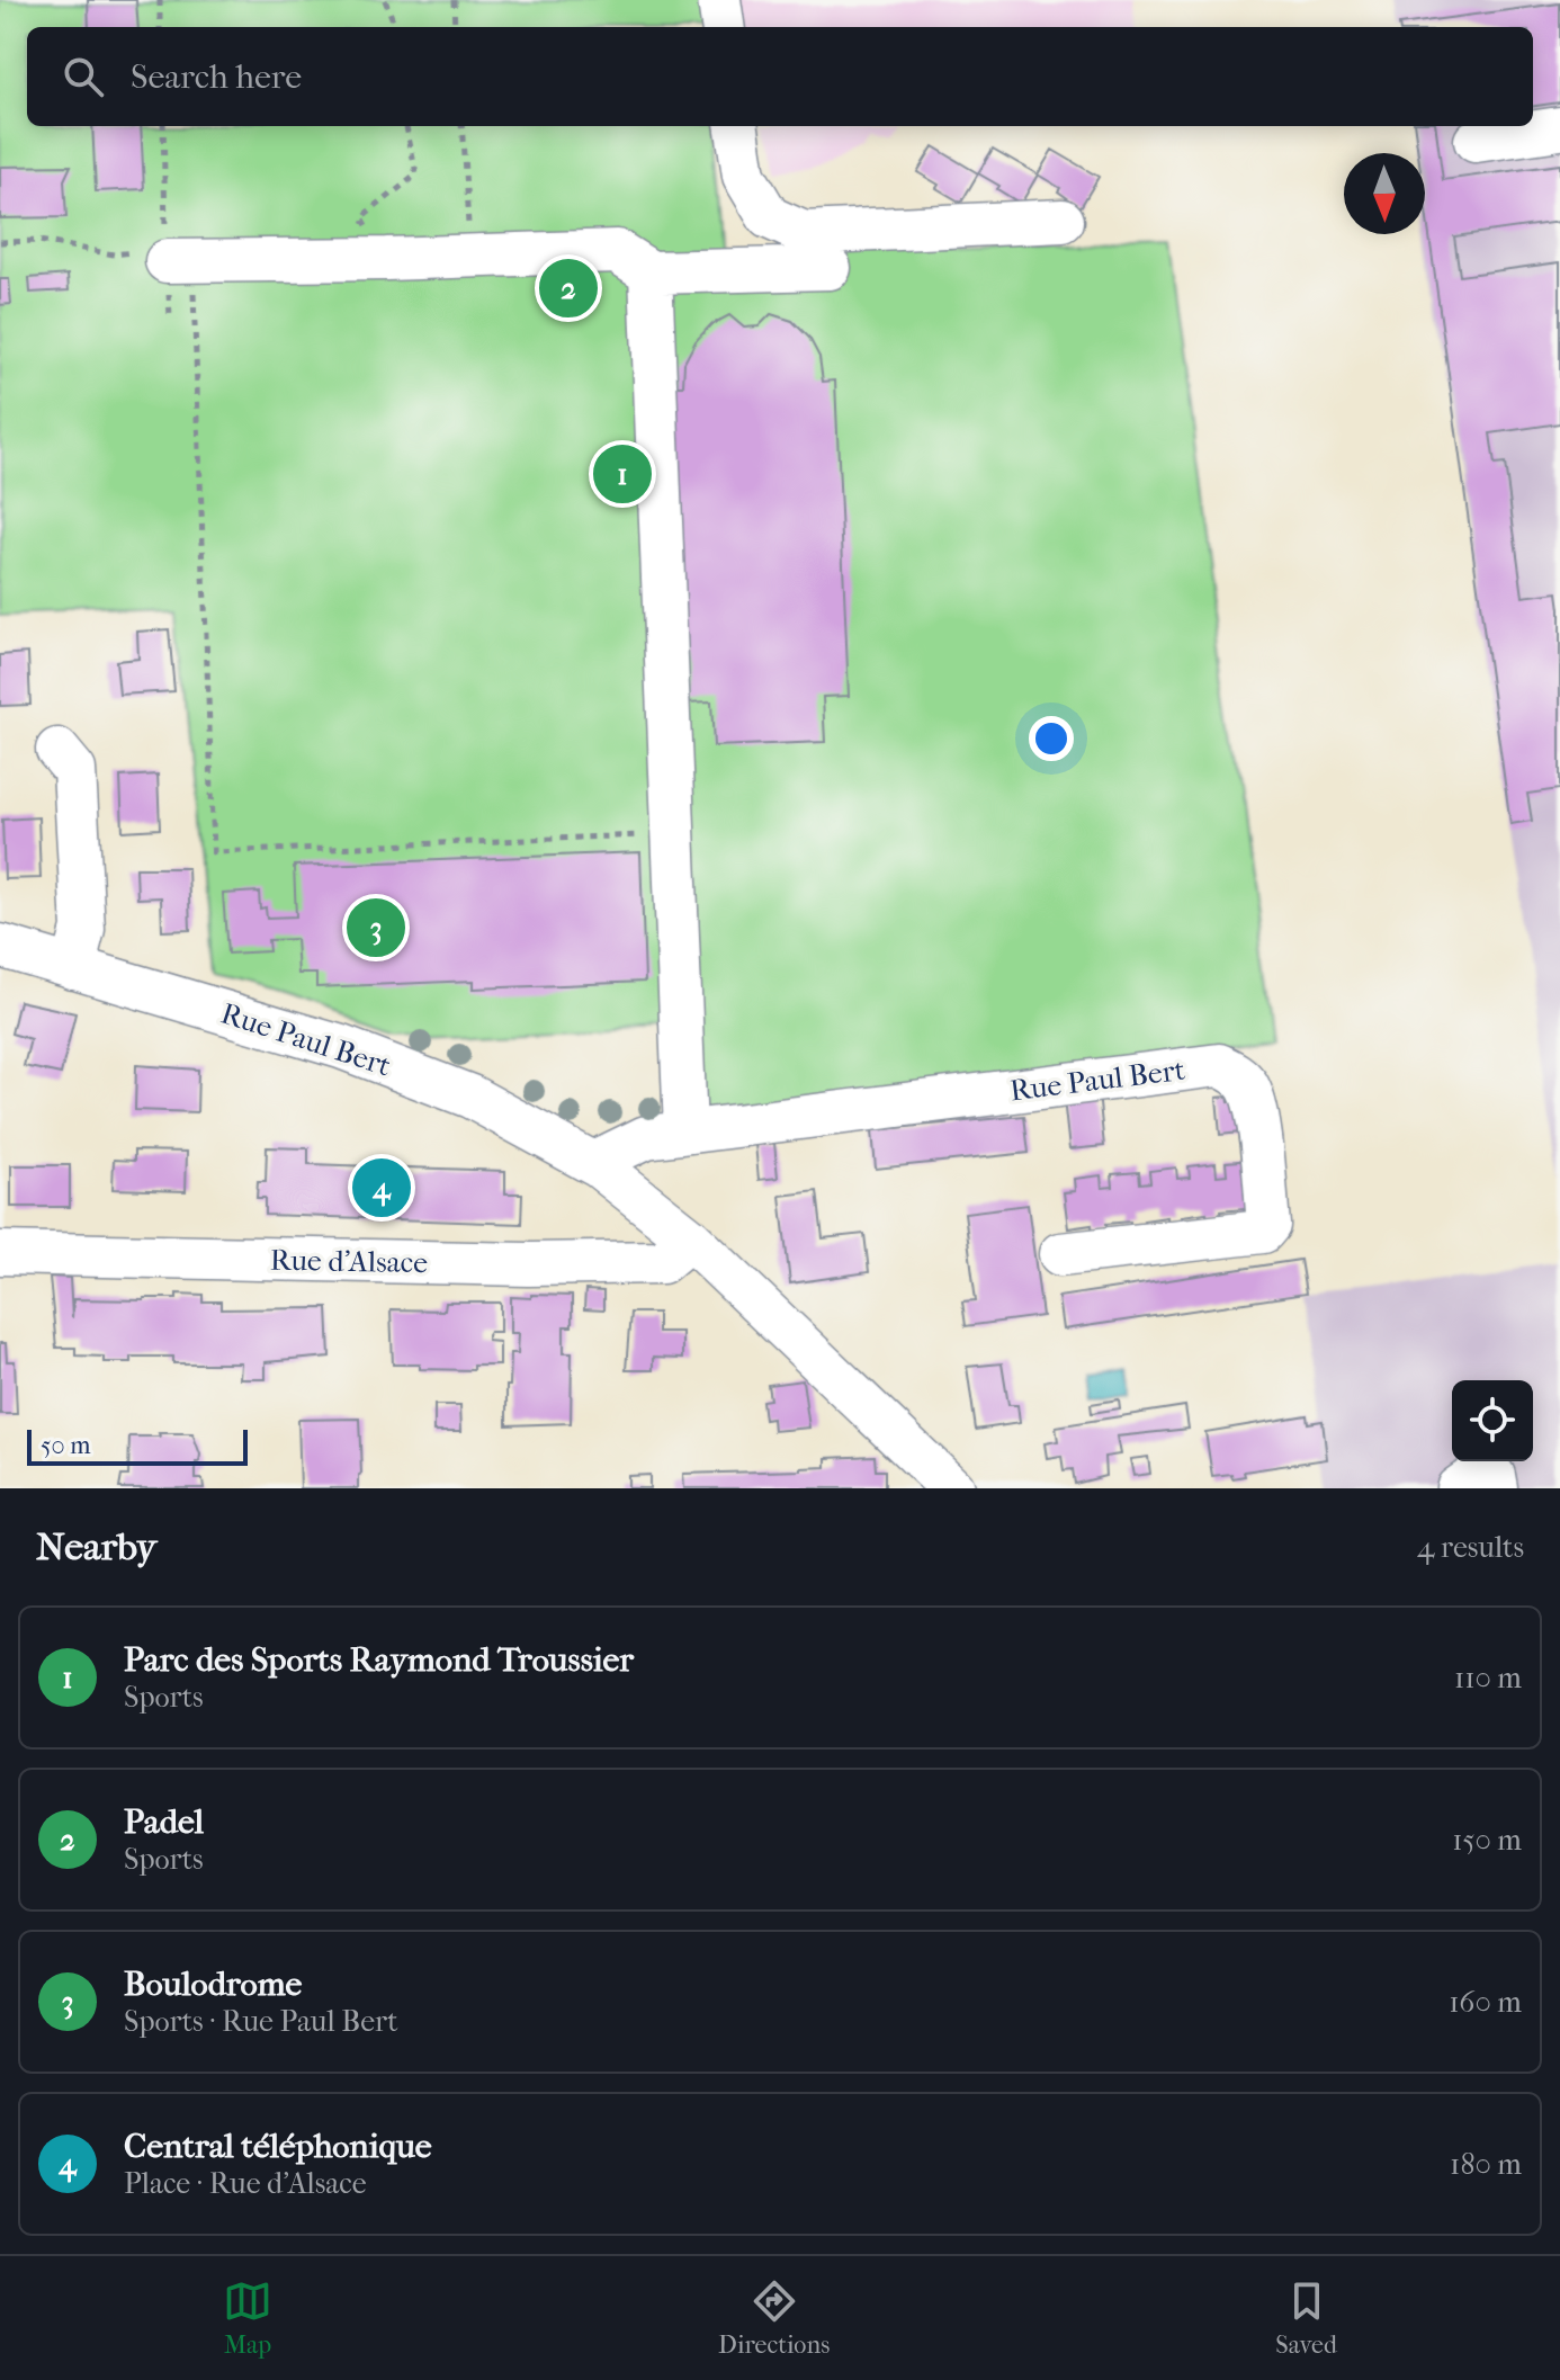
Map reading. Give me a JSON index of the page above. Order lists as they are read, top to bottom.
{
  "streets": {
    "street": ["Rue Paul Bert", "Rue d'Alsace"]
  },
  "crossings": [
    ["Rue Paul Bert", "Rue d'Alsace"]
  ],
  "scale_bar": "50 m",
  "north": "bottom",
  "page": {
    "search": "Search here",
    "pins": [
      "2",
      "1",
      "3",
      "4"
    ],
    "scale": "50 m",
    "heading": ["Nearby", "4 results"],
    "list": [
      {
        "mark": "1",
        "name": "Parc des Sports Raymond Troussier",
        "note": "Sports",
        "value": "110 m"
      },
      {
        "mark": "2",
        "name": "Padel",
        "note": "Sports",
        "value": "150 m"
      },
      {
        "mark": "3",
        "name": "Boulodrome",
        "note": "Sports · Rue Paul Bert",
        "value": "160 m"
      },
      {
        "mark": "4",
        "name": "Central téléphonique",
        "note": "Place · Rue d'Alsace",
        "value": "180 m"
      }
    ],
    "nav": ["Map", "Directions", "Saved"]
  }
}
